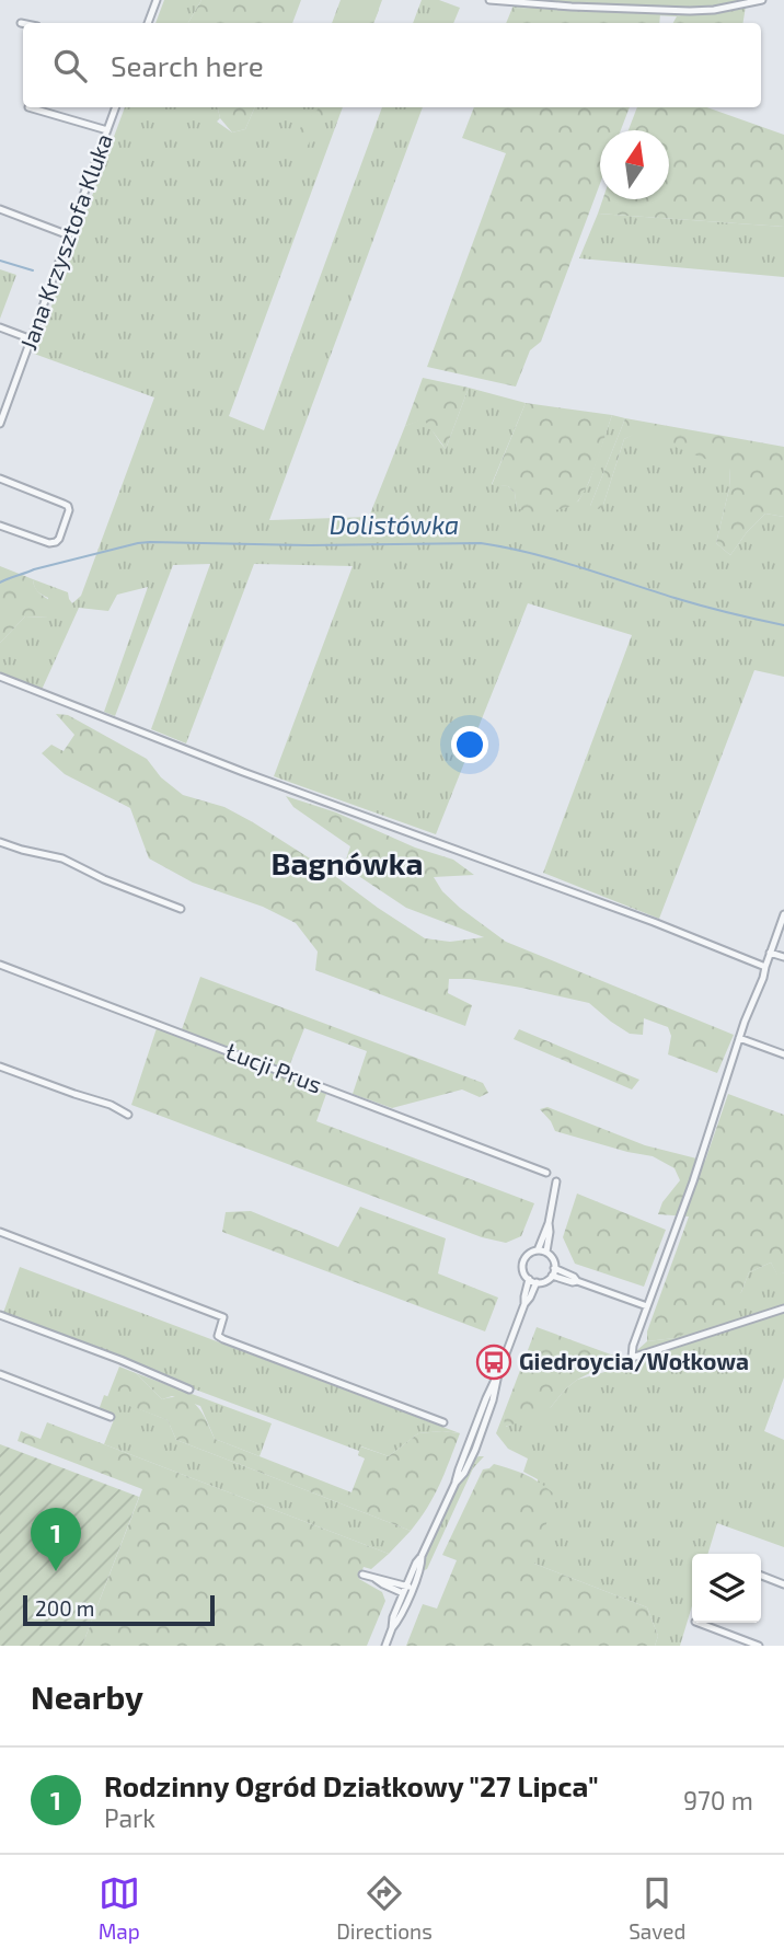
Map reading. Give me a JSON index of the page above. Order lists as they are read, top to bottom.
{
  "streets": {
    "street": ["Jana Krzysztofa Kluka", "Łucji Prus"]
  },
  "districts": ["Bagnówka"],
  "water": ["Dolistówka"],
  "places": {
    "bus stop": ["Giedroycia/Wołkowa"]
  },
  "scale_bar": "200 m",
  "north": "top",
  "page": {
    "search": "Search here",
    "pins": "1",
    "scale": "200 m",
    "heading": "Nearby",
    "list": [
      {
        "mark": "1",
        "name": "Rodzinny Ogród Działkowy \"27 Lipca\"",
        "note": "Park",
        "value": "970 m"
      }
    ],
    "nav": ["Map", "Directions", "Saved"]
  }
}
